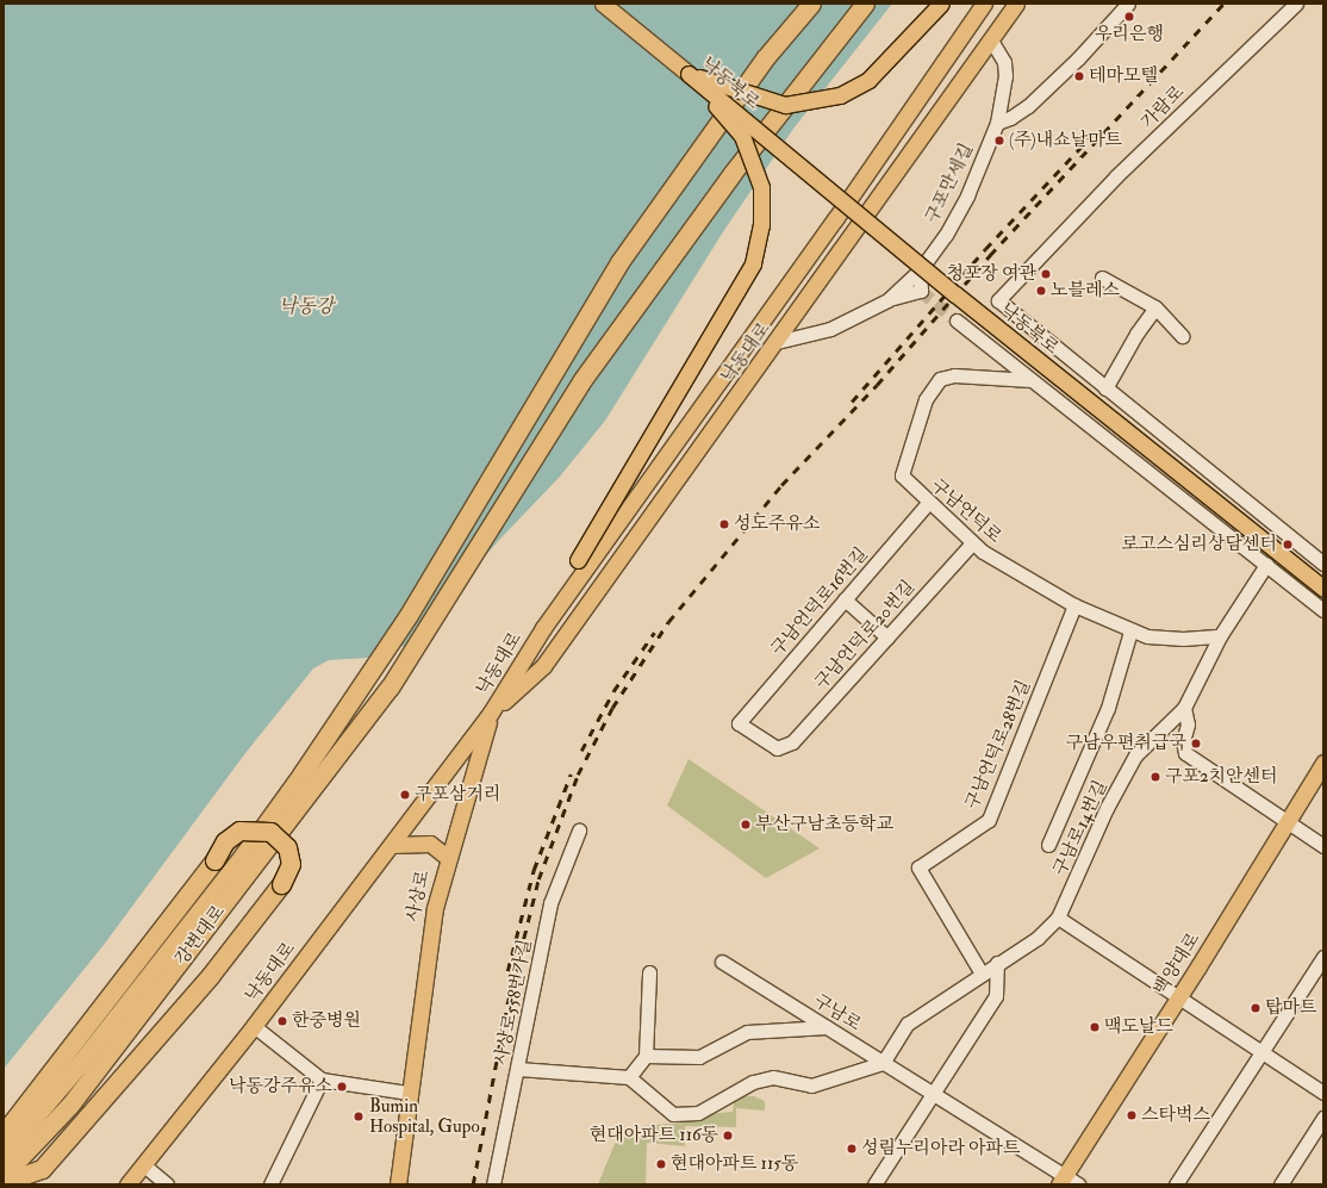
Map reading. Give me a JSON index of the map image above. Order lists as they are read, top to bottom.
{
  "streets": {
    "highway": ["강변대로"],
    "main road": [
      "낙동북로",
      "낙동대로",
      "사상로",
      "백양대로"
    ],
    "street": [
      "가람로",
      "구포만세길",
      "구남언덕로",
      "구남언덕로16번길",
      "구남언덕로20번길",
      "구남언덕로28번길",
      "구남로14번길",
      "사상로558번가길",
      "구남로"
    ]
  },
  "crossings": [
    ["구포만세길", "낙동대로"],
    ["낙동대로", "사상로"],
    ["구남언덕로", "구남언덕로16번길"],
    ["구남언덕로", "구남언덕로20번길"],
    ["구남언덕로", "구남언덕로28번길"],
    ["구남언덕로", "구남로14번길"],
    ["구남언덕로16번길", "구남언덕로20번길"],
    ["구남언덕로28번길", "구남로14번길"],
    ["구남로14번길", "구남로"],
    ["백양대로", "구남로"]
  ],
  "water": ["낙동강"],
  "places": [
    "우리은행",
    "테마모텔",
    "(주)내쇼날마트",
    "청포장 여관",
    "노블레스",
    "성도주유소",
    "로고스심리상담센터",
    "구남우편취급국",
    "구포2치안센터",
    "구포삼거리",
    "부산구남초등학교",
    "탑마트",
    "한중병원",
    "맥도날드",
    "낙동강주유소",
    "스타벅스",
    "Bumin Hospital, Gupo",
    "현대아파트 116동",
    "성림누리아라 아파트",
    "현대아파트 115동"
  ]
}
